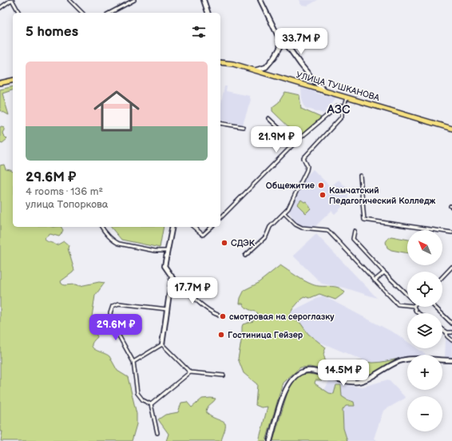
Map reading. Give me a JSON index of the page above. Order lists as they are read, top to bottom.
{
  "streets": {
    "main road": ["УЛИЦА ТУШКАНОВА"]
  },
  "districts": ["АЗС"],
  "places": [
    "Общежитие",
    "Камчатский Педагогический Колледж",
    "СДЭК",
    "смотровая на сероглазку",
    "Гостиница Гейзер"
  ],
  "north": "top left",
  "page": {
    "heading": "5 homes",
    "price": [
      "33.7M ₽",
      "21.9M ₽",
      "17.7M ₽",
      "29.6M ₽",
      "14.5M ₽"
    ],
    "list": [
      {
        "name": "29.6M ₽",
        "note": "4 rooms · 136 m² · улица Топоркова"
      }
    ],
    "map_buttons": ["+", "−"]
  }
}
